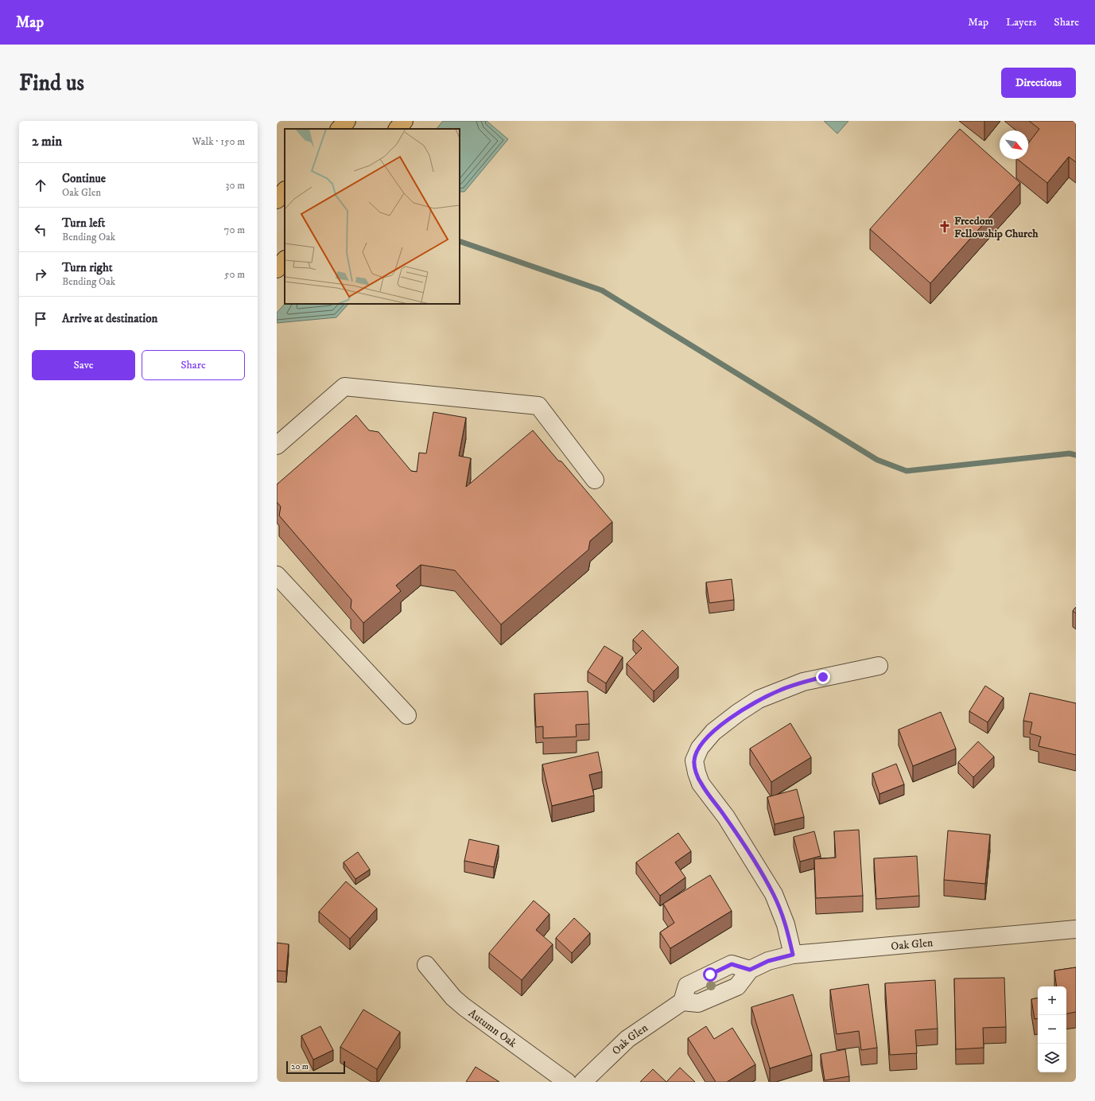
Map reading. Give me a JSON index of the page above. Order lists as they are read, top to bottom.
{
  "streets": {
    "street": ["Oak Glen", "Autumn Oak"]
  },
  "places": {
    "church": ["Freedom Fellowship Church"]
  },
  "scale_bar": "20 m",
  "north": "bottom right",
  "page": {
    "header": "Map",
    "nav": ["Map", "Layers", "Share"],
    "buttons": [
      "Directions",
      ["Save", "Share"]
    ],
    "title": "Find us",
    "heading": ["2 min", "Walk · 150 m"],
    "list": [
      ["Continue", "Oak Glen", "30 m"],
      ["Turn left", "Bending Oak", "70 m"],
      ["Turn right", "Bending Oak", "50 m"],
      "Arrive at destination"
    ],
    "map_buttons": ["+", "−"],
    "scale": "20 m"
  }
}
